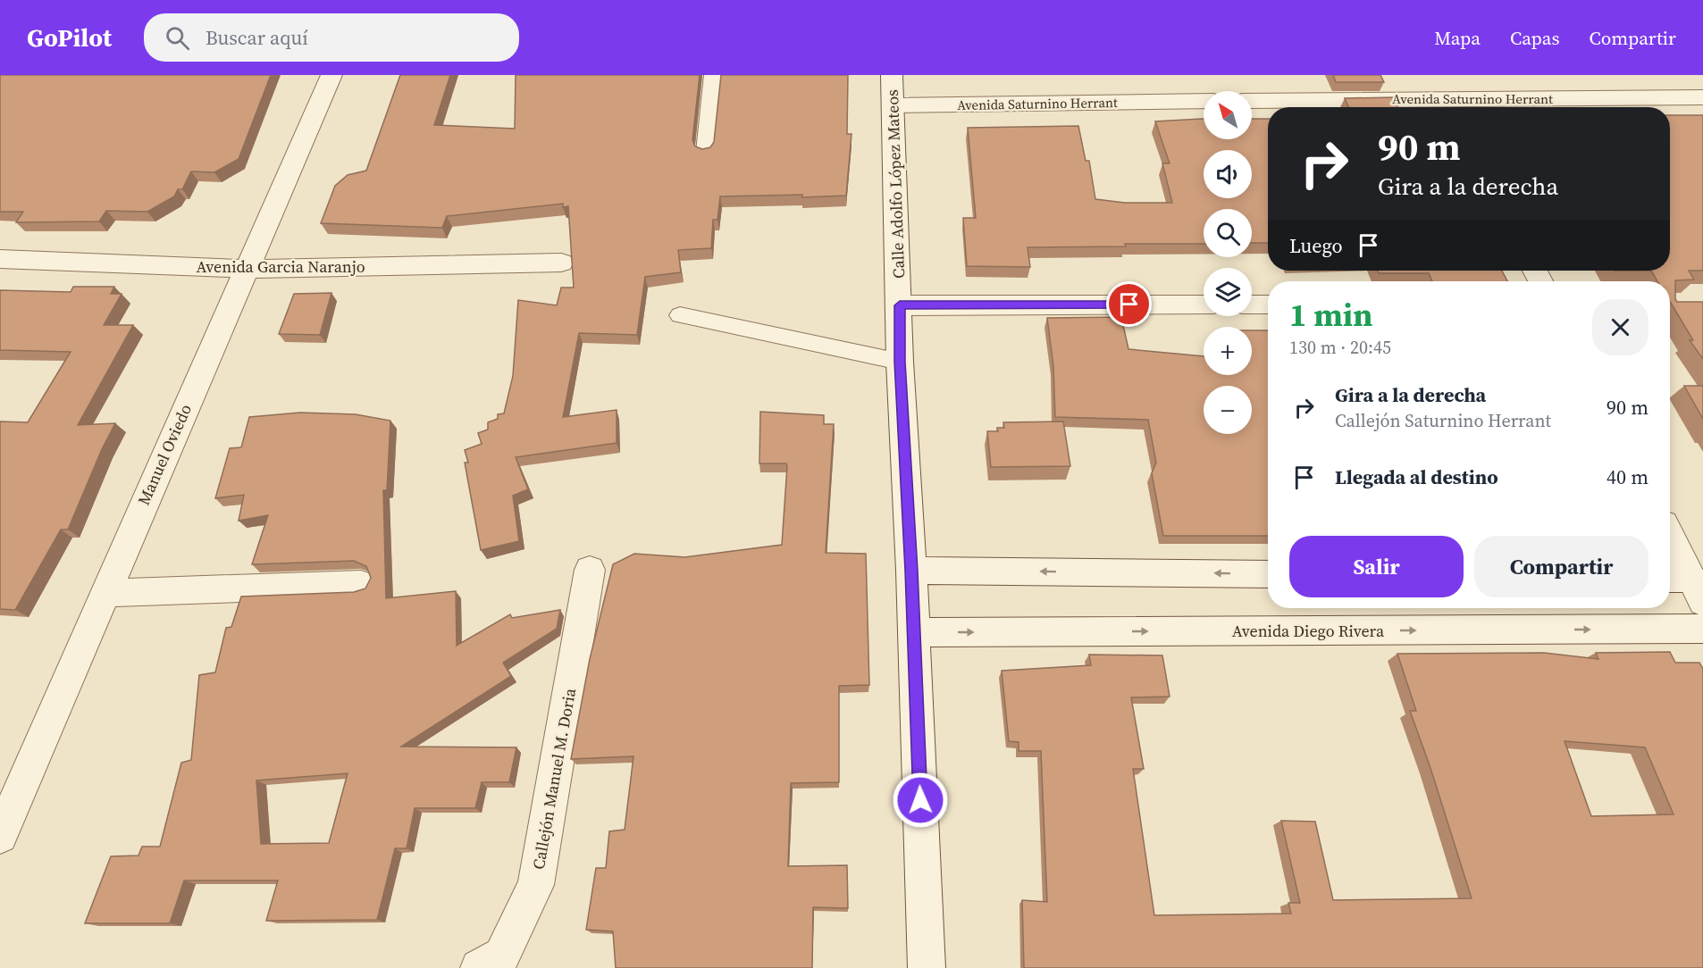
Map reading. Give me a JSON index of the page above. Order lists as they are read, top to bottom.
{
  "streets": {
    "street": [
      "Avenida Saturnino Herrant",
      "Calle Adolfo López Mateos",
      "Avenida Garcia Naranjo",
      "Manuel Oviedo",
      "Avenida Diego Rivera",
      "Callejón Manuel M. Doria"
    ]
  },
  "crossings": [
    ["Avenida Saturnino Herrant", "Calle Adolfo López Mateos"],
    ["Calle Adolfo López Mateos", "Avenida Diego Rivera"],
    ["Avenida Garcia Naranjo", "Manuel Oviedo"]
  ],
  "north": "top left",
  "page": {
    "header": "GoPilot",
    "search": "Buscar aquí",
    "nav": ["Mapa", "Capas", "Compartir"],
    "map_buttons": ["+", "−"],
    "turn": ["90 m", "Gira a la derecha"],
    "then": "Luego",
    "heading": ["1 min", "130 m · 20:45"],
    "list": [
      {
        "name": "Gira a la derecha",
        "note": "Callejón Saturnino Herrant",
        "value": "90 m"
      },
      {
        "name": "Llegada al destino",
        "value": "40 m"
      }
    ],
    "buttons": ["Salir", "Compartir"]
  }
}
